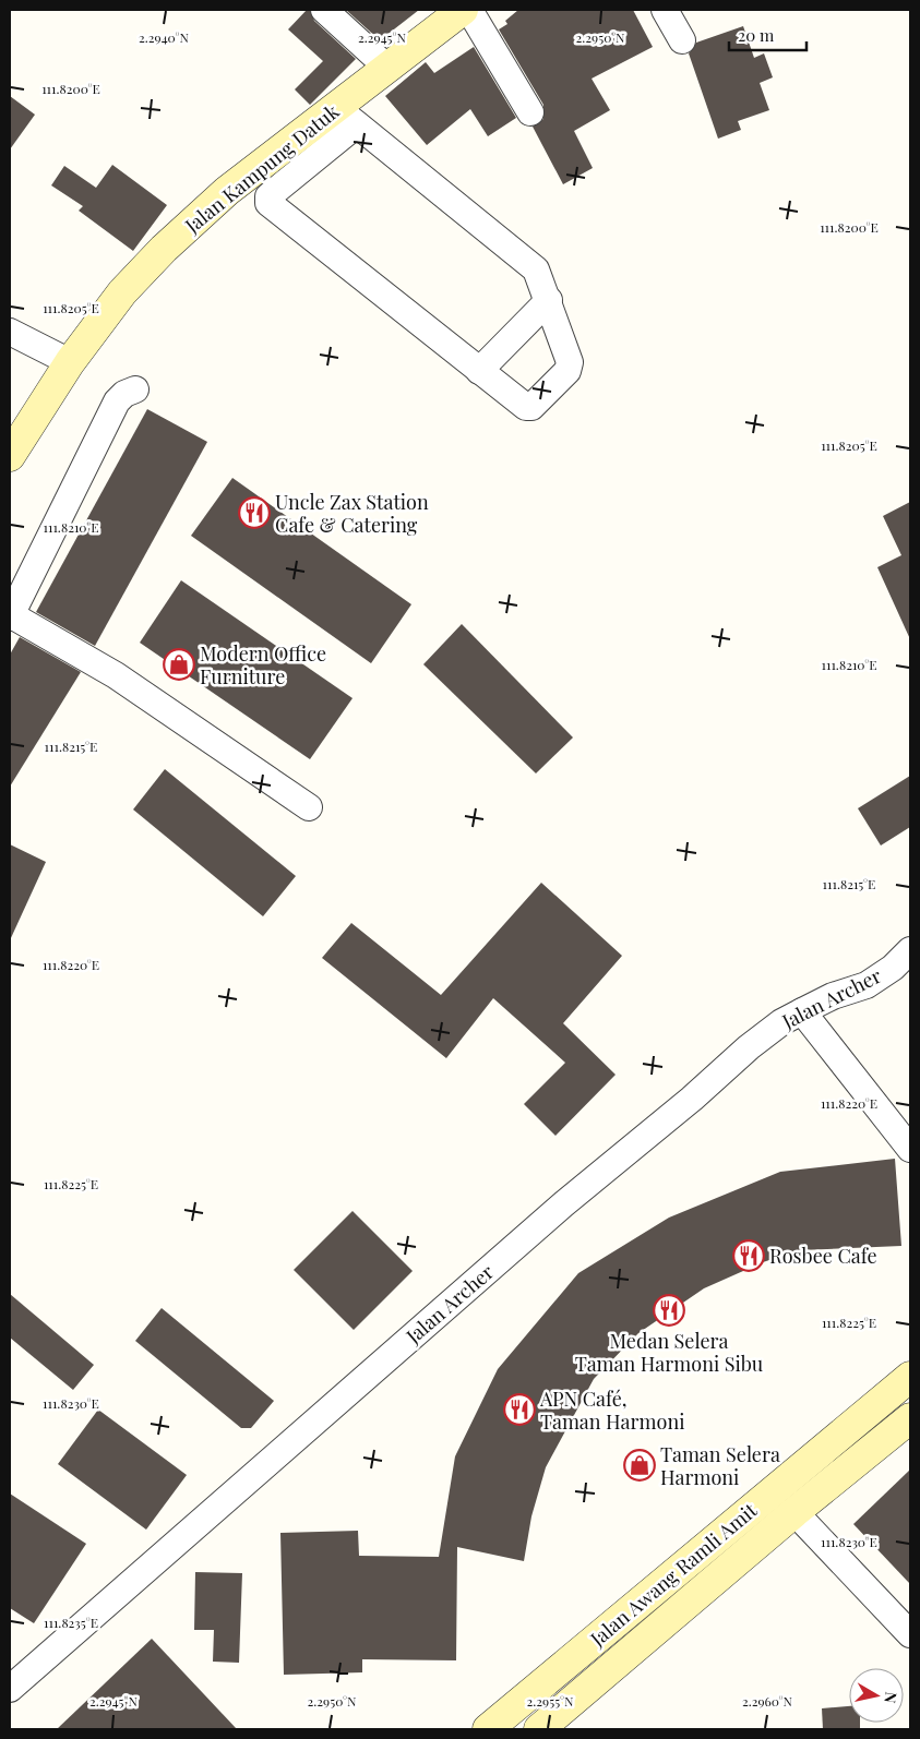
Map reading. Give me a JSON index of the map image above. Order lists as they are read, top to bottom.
{
  "streets": {
    "main road": ["Jalan Kampung Datuk", "Jalan Awang Ramli Amit"],
    "street": ["Jalan Archer"]
  },
  "places": {
    "restaurant": [
      "Uncle Zax Station Cafe & Catering",
      "Rosbee Cafe",
      "Medan Selera Taman Harmoni Sibu",
      "APN Café, Taman Harmoni"
    ],
    "shop": ["Modern Office Furniture", "Taman Selera Harmoni"]
  },
  "scale_bar": "20 m",
  "north": "right",
  "coordinates": [
    "2.2940°N",
    "2.2945°N",
    "2.2950°N",
    "111.8200°E",
    "111.8205°E",
    "111.8210°E",
    "111.8215°E",
    "111.8220°E",
    "111.8225°E",
    "111.8230°E",
    "111.8235°E",
    "2.2955°N",
    "2.2960°N"
  ]
}
